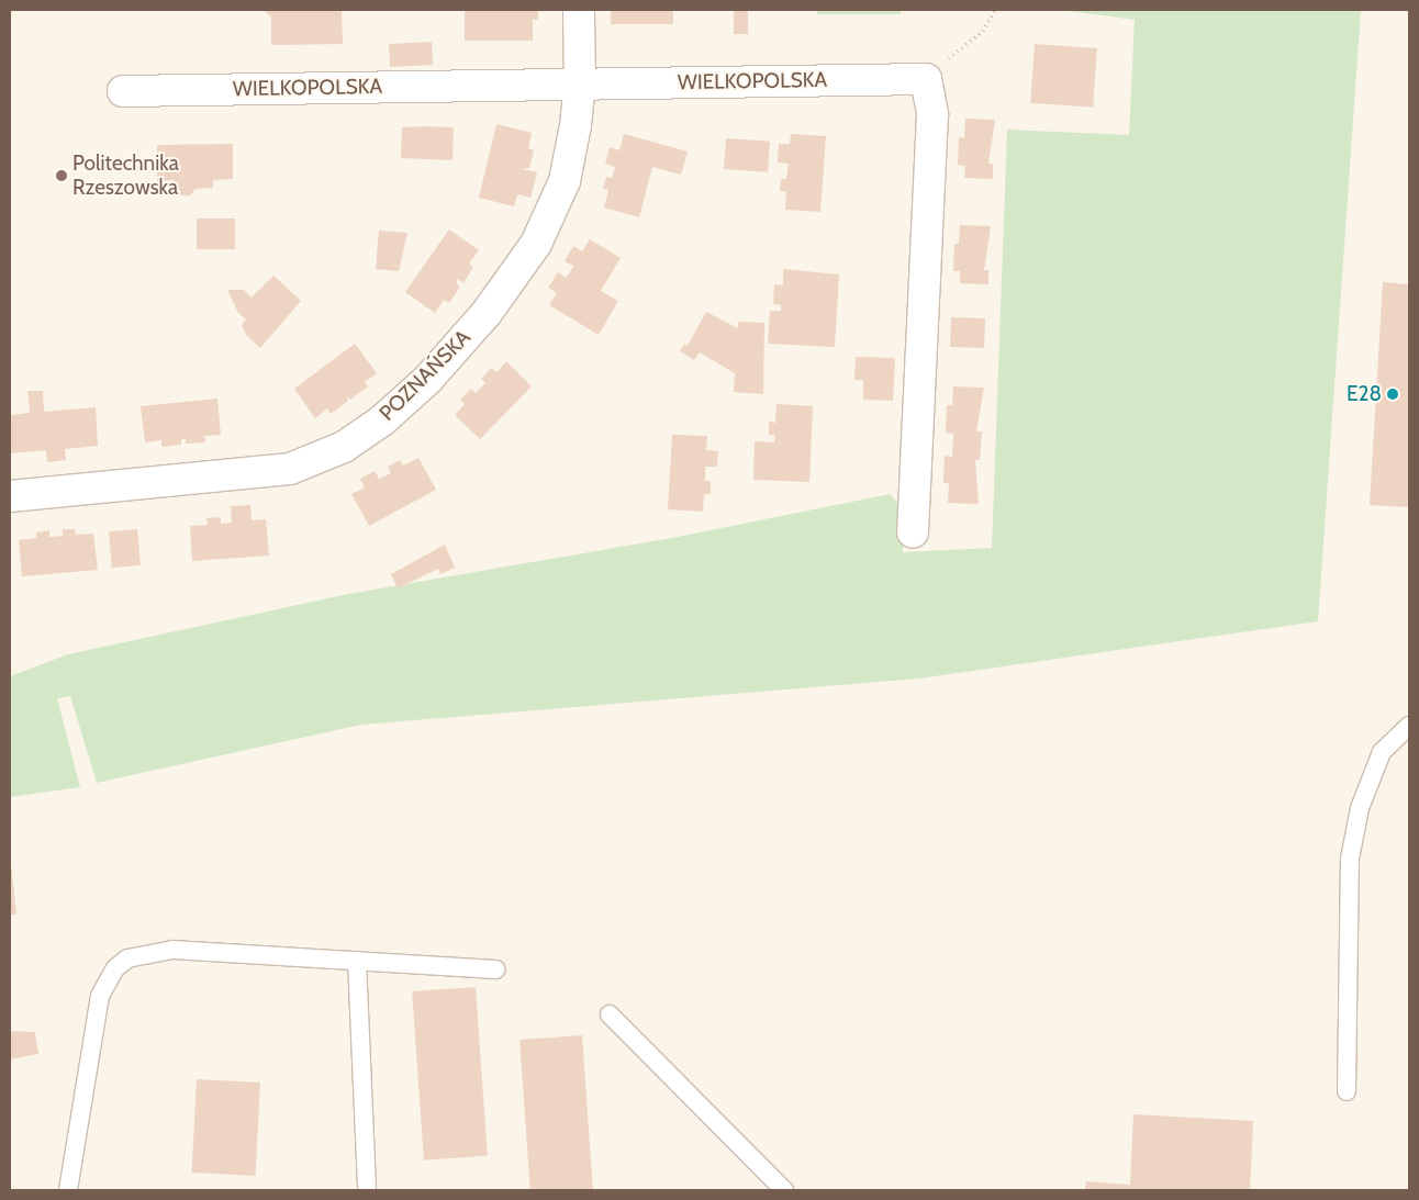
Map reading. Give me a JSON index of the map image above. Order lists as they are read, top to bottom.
{
  "streets": {
    "street": ["WIELKOPOLSKA", "POZNAŃSKA"]
  },
  "crossings": [
    ["WIELKOPOLSKA", "POZNAŃSKA"]
  ],
  "places": ["Politechnika Rzeszowska", "E28"]
}
